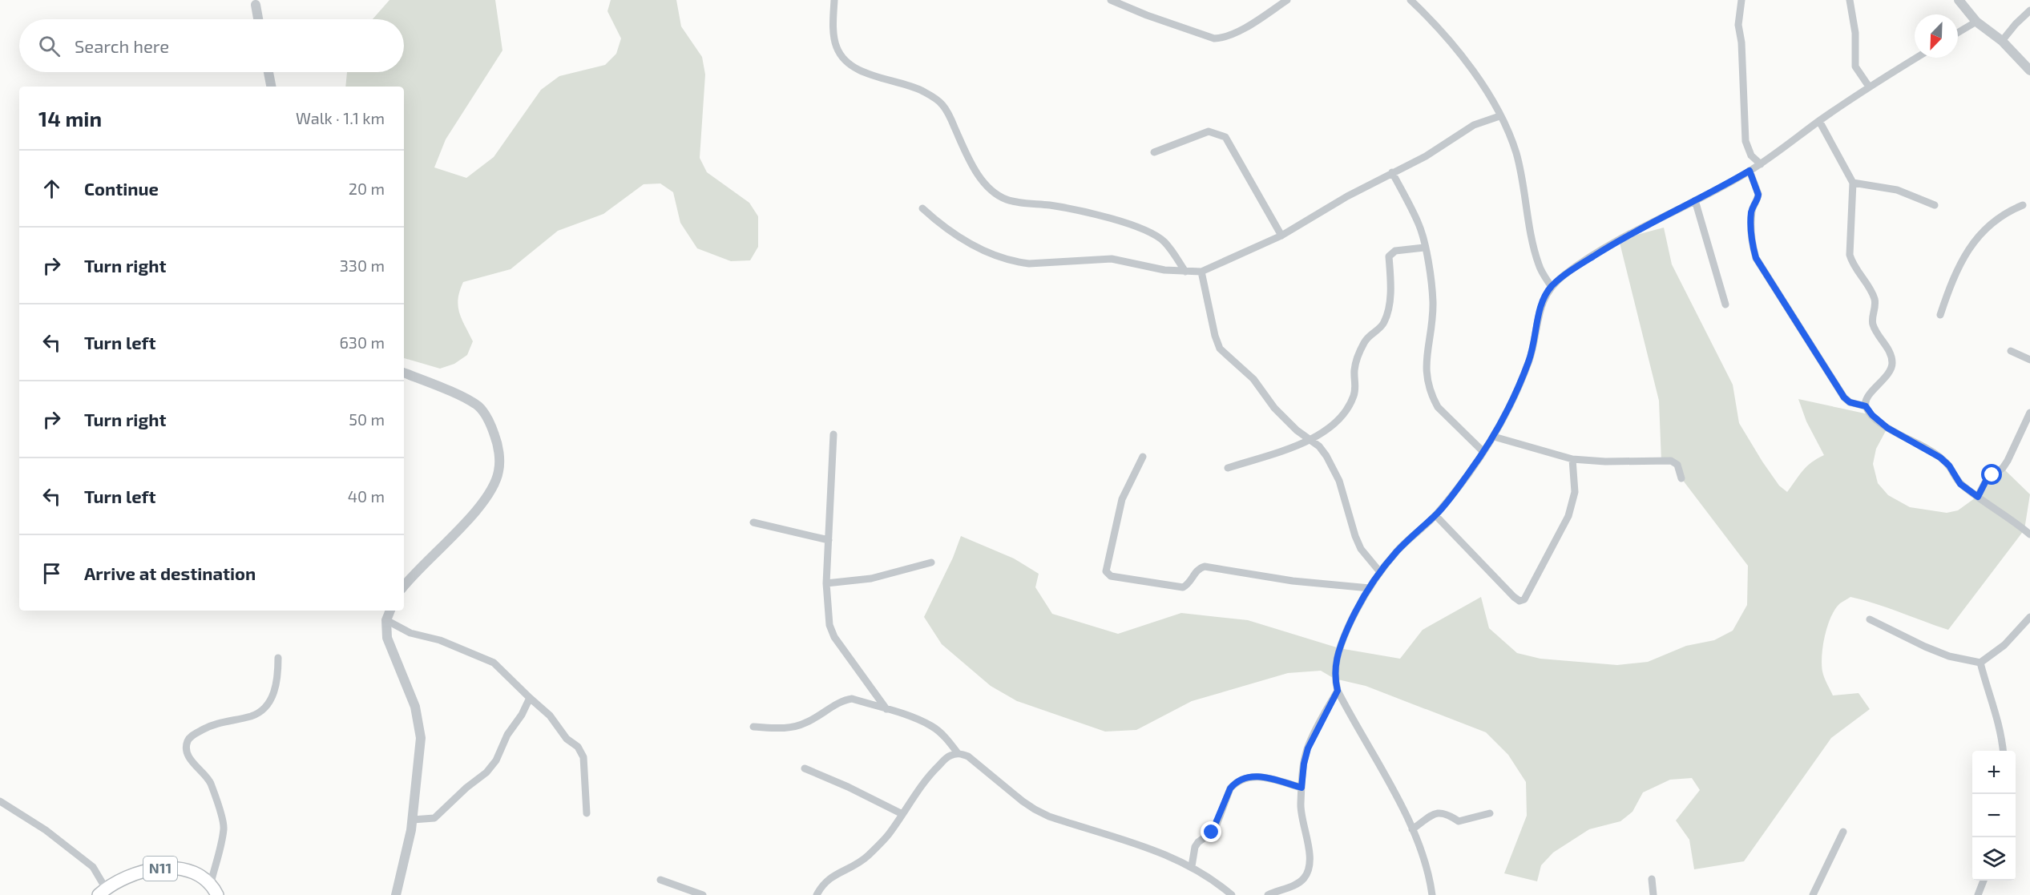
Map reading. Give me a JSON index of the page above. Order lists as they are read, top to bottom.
{
  "streets": {
    "highway": ["N11"]
  },
  "north": "bottom left",
  "page": {
    "search": "Search here",
    "heading": ["14 min", "Walk · 1.1 km"],
    "list": [
      ["Continue", "20 m"],
      ["Turn right", "330 m"],
      ["Turn left", "630 m"],
      ["Turn right", "50 m"],
      ["Turn left", "40 m"],
      "Arrive at destination"
    ],
    "map_buttons": ["+", "−"]
  }
}
